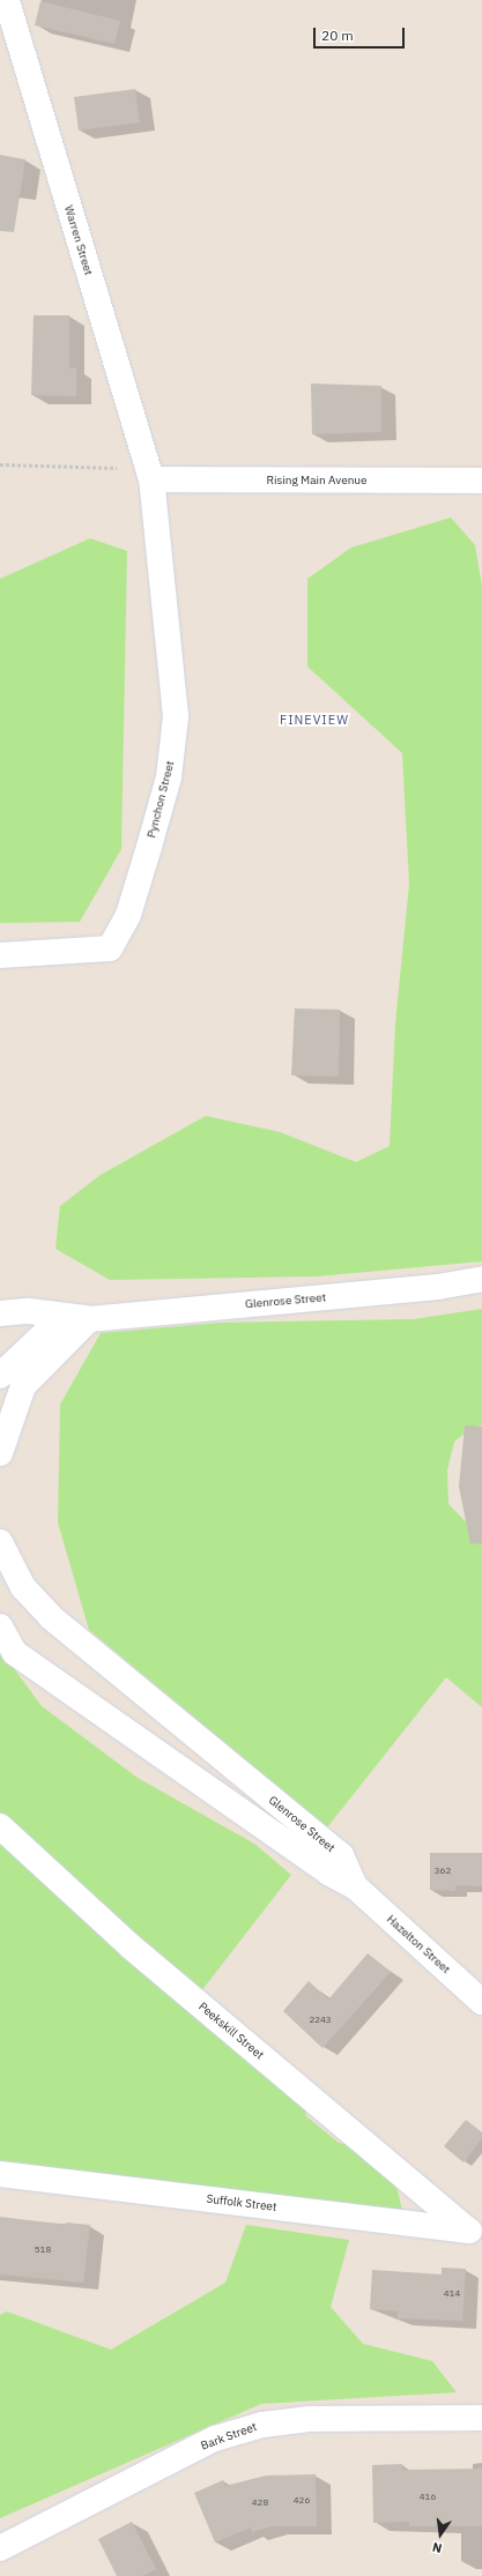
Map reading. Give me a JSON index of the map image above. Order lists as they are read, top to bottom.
{
  "streets": {
    "street": [
      "Warren Street",
      "Rising Main Avenue",
      "Pynchon Street",
      "Glenrose Street",
      "Hazelton Street",
      "Peekskill Street",
      "Suffolk Street",
      "Bark Street"
    ]
  },
  "crossings": [
    ["Warren Street", "Rising Main Avenue"],
    ["Warren Street", "Pynchon Street"],
    ["Rising Main Avenue", "Pynchon Street"],
    ["Glenrose Street", "Hazelton Street"],
    ["Peekskill Street", "Suffolk Street"]
  ],
  "districts": ["FINEVIEW"],
  "house_numbers": [
    "362",
    "2243",
    "518",
    "414",
    "416",
    "426",
    "428"
  ],
  "scale_bar": "20 m",
  "north": "bottom"
}
